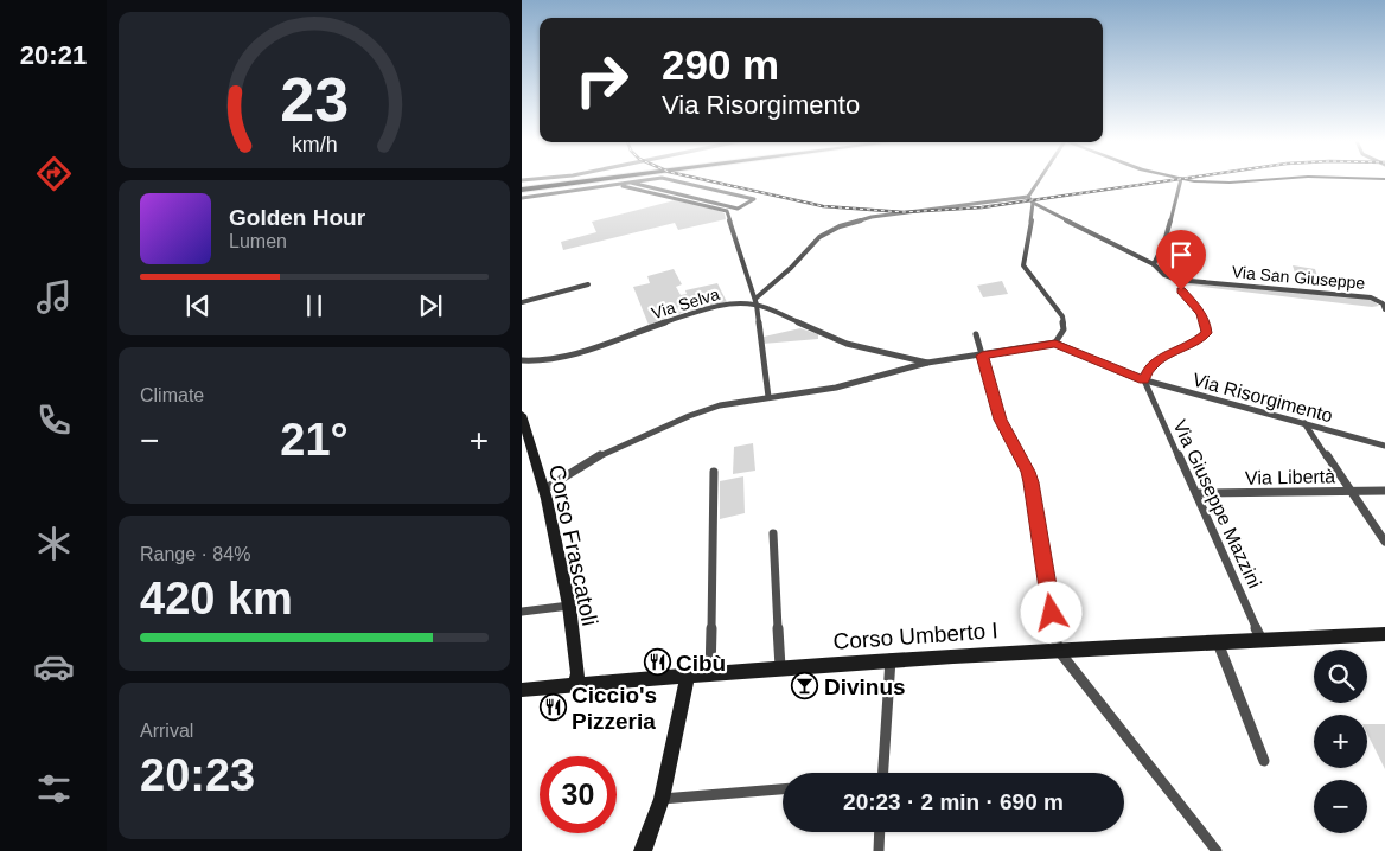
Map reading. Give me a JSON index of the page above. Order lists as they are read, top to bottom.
{
  "streets": {
    "street": [
      "Via San Giuseppe",
      "Via Selva",
      "Via Risorgimento",
      "Via Libertà",
      "Via Giuseppe Mazzini",
      "Corso Frascatoli",
      "Corso Umberto I"
    ]
  },
  "crossings": [
    ["Via Risorgimento", "Via Giuseppe Mazzini"],
    ["Via Libertà", "Via Giuseppe Mazzini"],
    ["Via Giuseppe Mazzini", "Corso Umberto I"],
    ["Corso Frascatoli", "Corso Umberto I"]
  ],
  "places": {
    "restaurant": ["Cibù", "Ciccio's Pizzeria"],
    "bar": ["Divinus"]
  },
  "page": {
    "tabs": "20:21",
    "turn": ["290 m", "Via Risorgimento"],
    "song": ["Golden Hour", "Lumen"],
    "tile": [
      "Climate",
      ["Range · 84%", "420 km"],
      ["Arrival", "20:23"]
    ],
    "heat": ["−", "21°", "+"],
    "map_buttons": ["+", "−"],
    "limit": "30",
    "trip": "20:23 · 2 min · 690 m",
    "gauge": ["23", "km/h"]
  }
}
